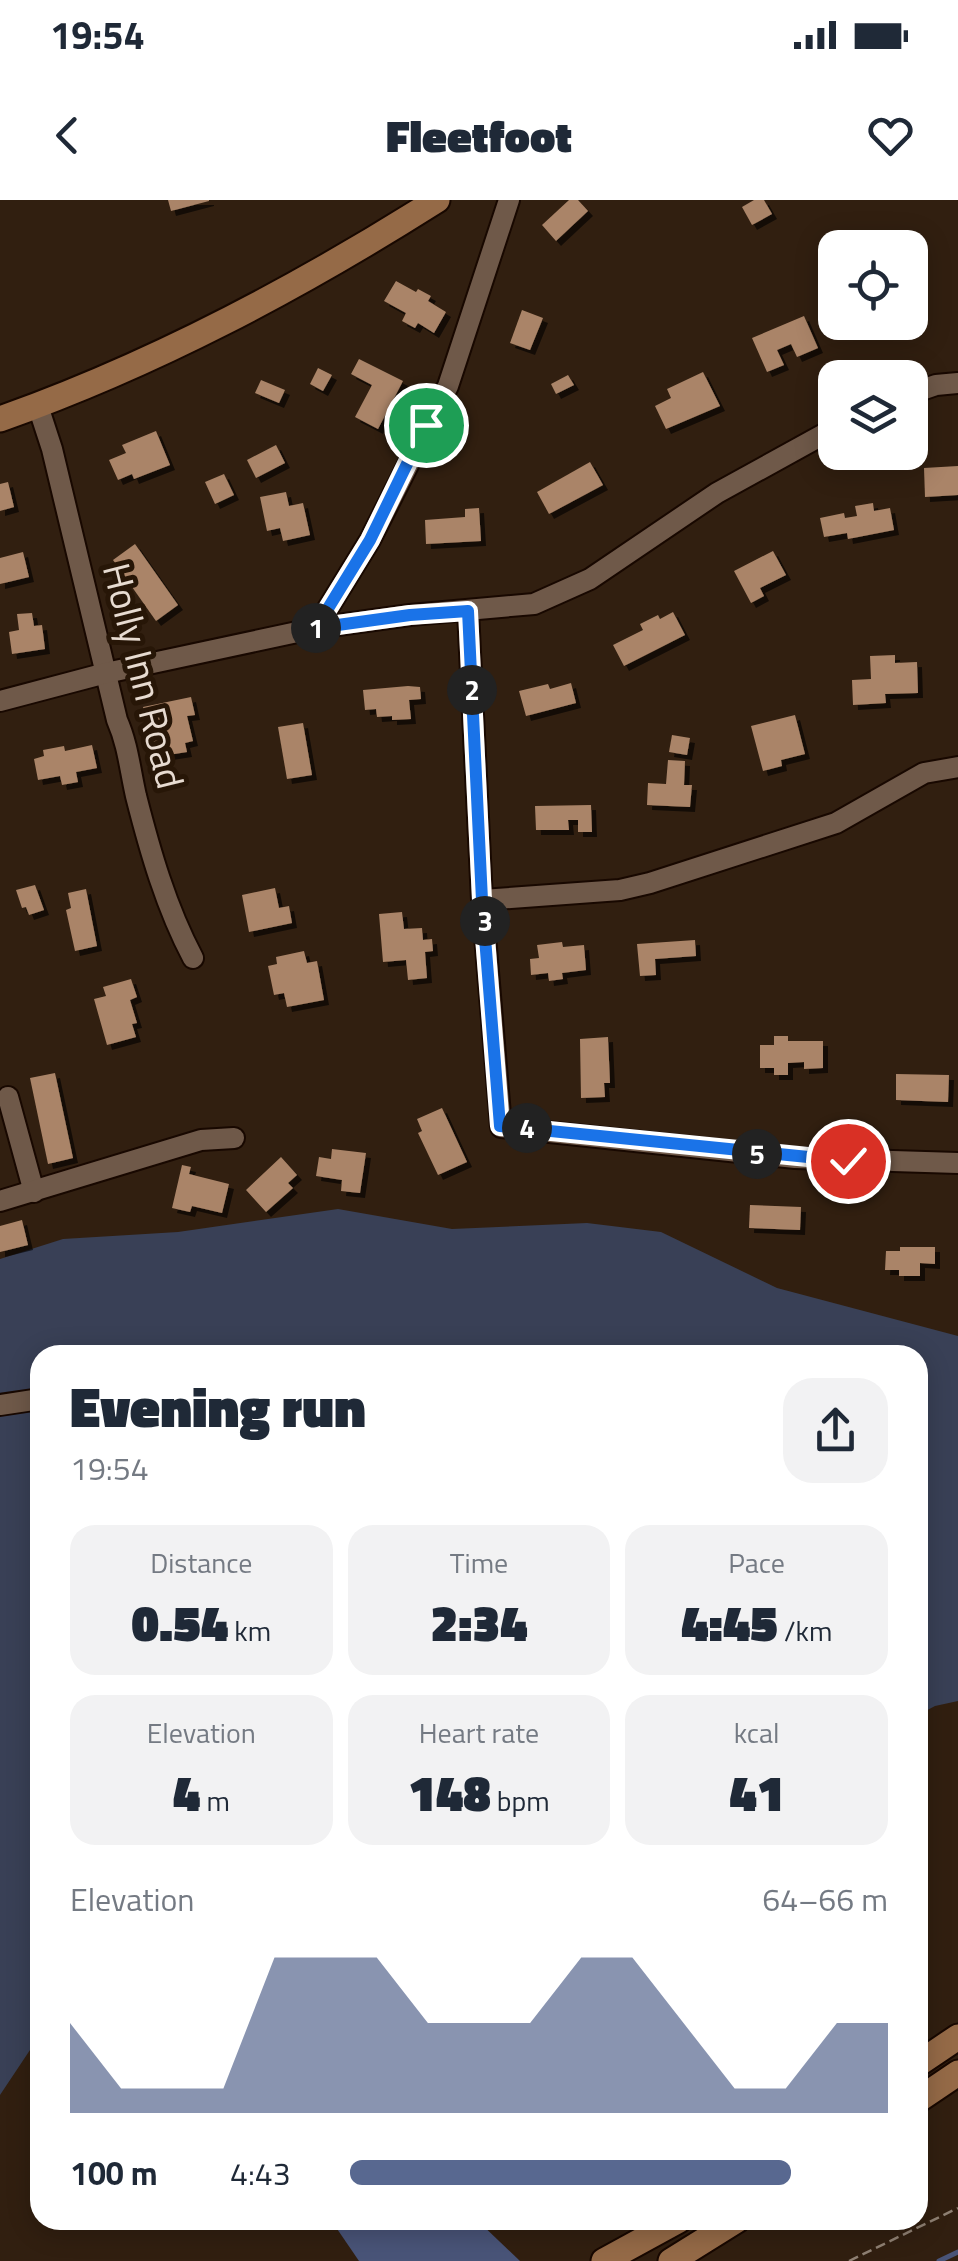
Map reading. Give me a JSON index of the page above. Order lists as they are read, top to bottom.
{
  "streets": {
    "street": ["Holly Inn Road"]
  },
  "page": {
    "status": "19:54",
    "header": "Fleetfoot",
    "pins": [
      "1",
      "2",
      "3",
      "4",
      "5"
    ],
    "heading": ["Evening run", "19:54"],
    "stats": [
      ["Distance", "0.54 km"],
      ["Time", "2:34"],
      ["Pace", "4:45 /km"],
      ["Elevation", "4 m"],
      ["Heart rate", "148 bpm"],
      ["kcal", "41"]
    ],
    "chart": ["Elevation", "64–66 m"],
    "list": [
      {
        "name": "100 m",
        "note": "4:43"
      }
    ]
  }
}
